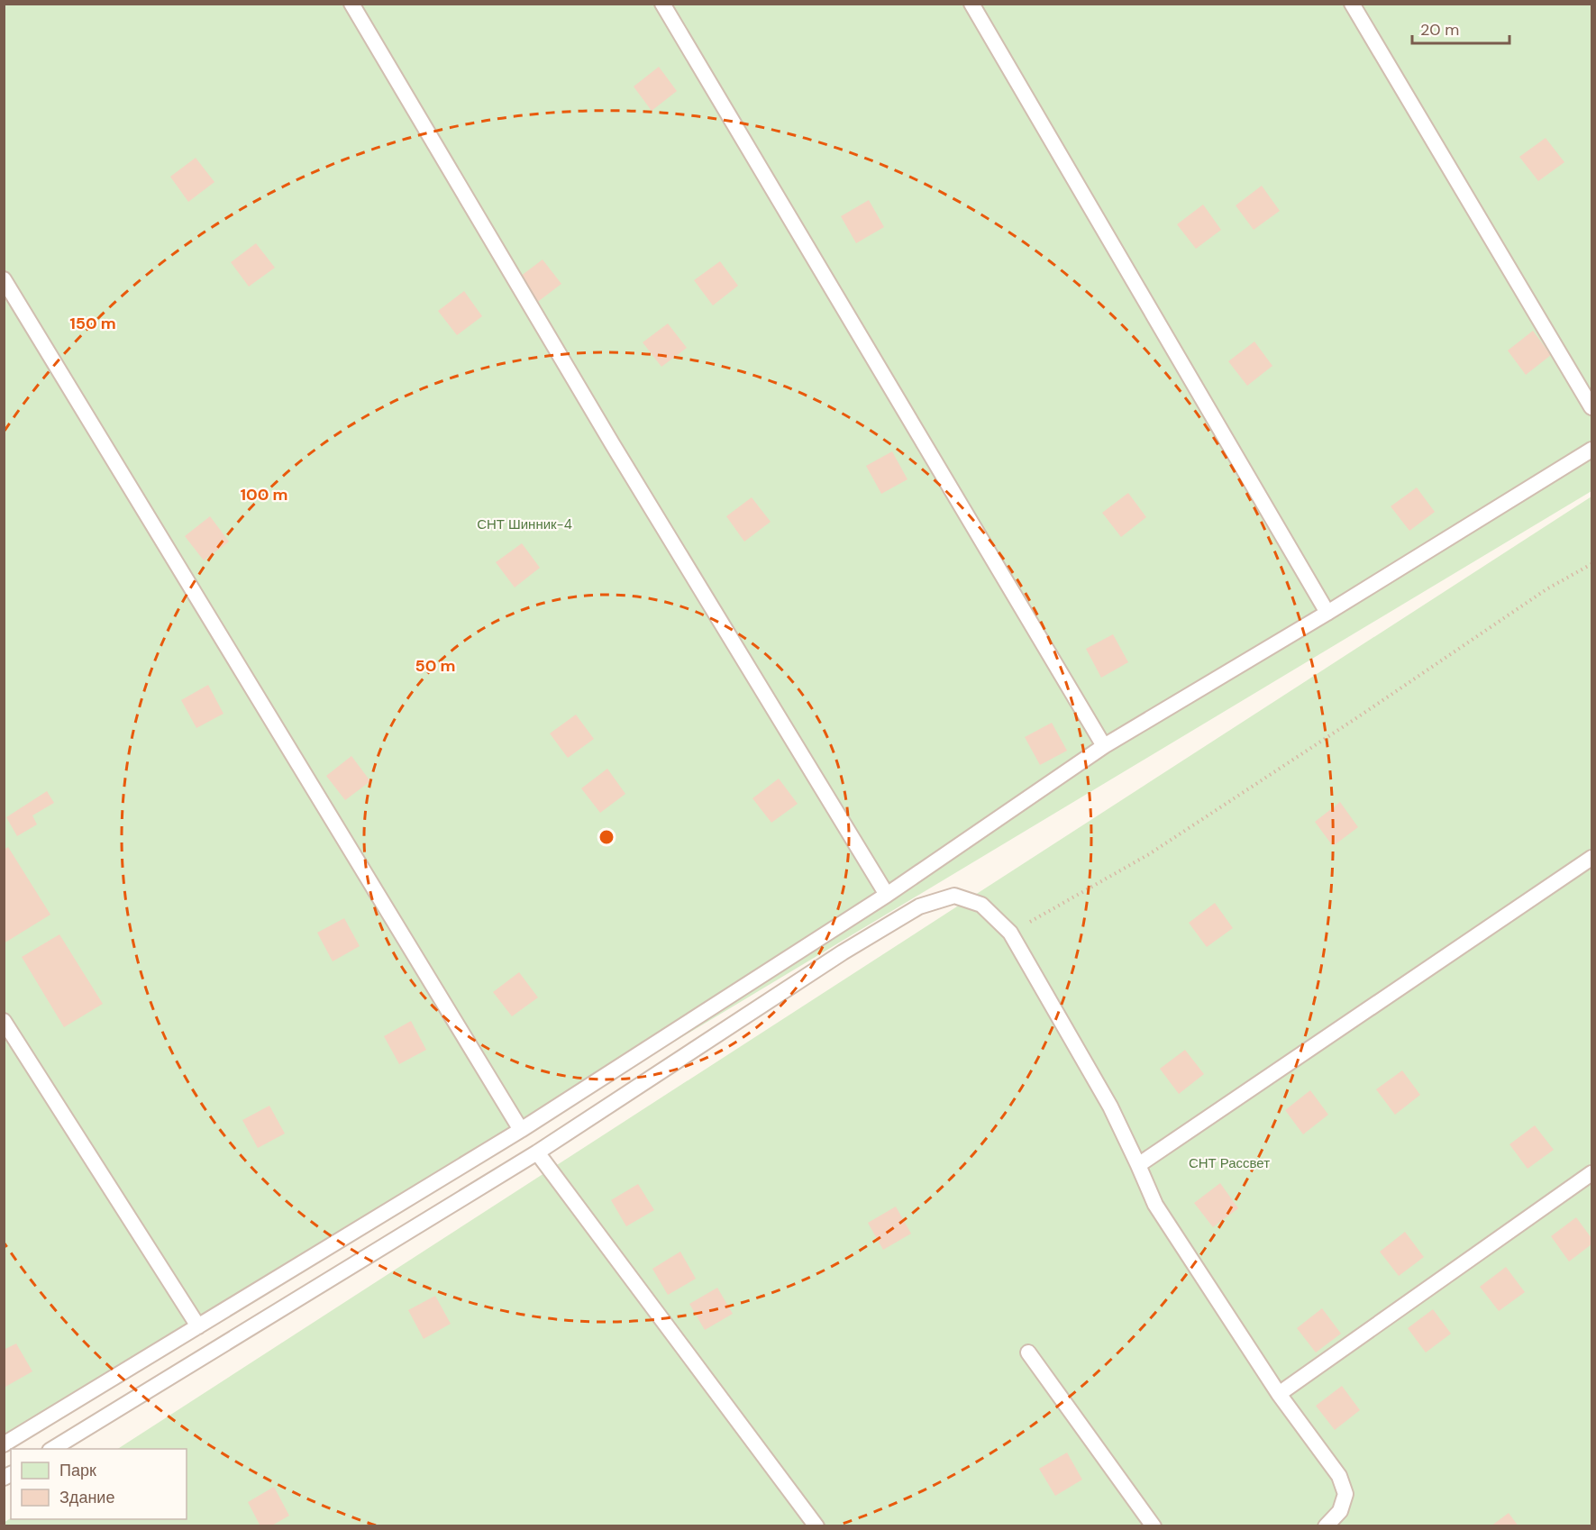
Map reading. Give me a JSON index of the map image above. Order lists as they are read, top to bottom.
{
  "parks": ["СНТ Шинник-4", "СНТ Рассвет"],
  "legend": ["Парк", "Здание"],
  "scale_bar": "20 m",
  "rings": ["150 m", "100 m", "50 m"]
}
